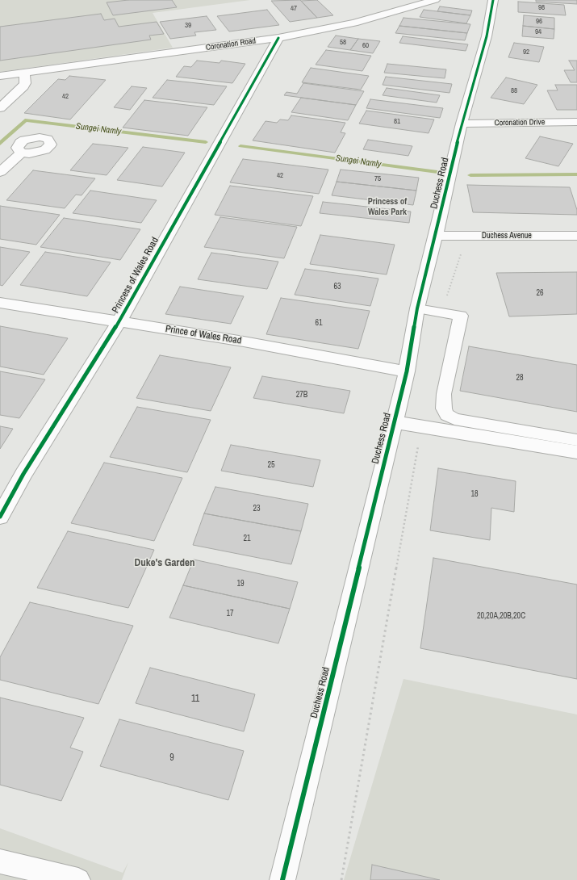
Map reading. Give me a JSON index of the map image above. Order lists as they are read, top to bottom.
{
  "streets": {
    "street": [
      "Coronation Road",
      "Coronation Drive",
      "Duchess Road",
      "Duchess Avenue",
      "Princess of Wales Road",
      "Prince of Wales Road"
    ]
  },
  "crossings": [
    ["Coronation Road", "Princess of Wales Road"],
    ["Coronation Drive", "Duchess Road"],
    ["Duchess Road", "Duchess Avenue"],
    ["Duchess Road", "Prince of Wales Road"],
    ["Princess of Wales Road", "Prince of Wales Road"]
  ],
  "districts": ["Princess of Wales Park", "Duke's Garden"],
  "water": ["Sungei Namly"],
  "house_numbers": [
    "98",
    "47",
    "96",
    "39",
    "94",
    "58",
    "60",
    "92",
    "88",
    "42",
    "81",
    "42",
    "75",
    "63",
    "26",
    "61",
    "28",
    "27B",
    "25",
    "18",
    "23",
    "21",
    "19",
    "17",
    "20,20A,20B,20C",
    "11",
    "9"
  ]
}
